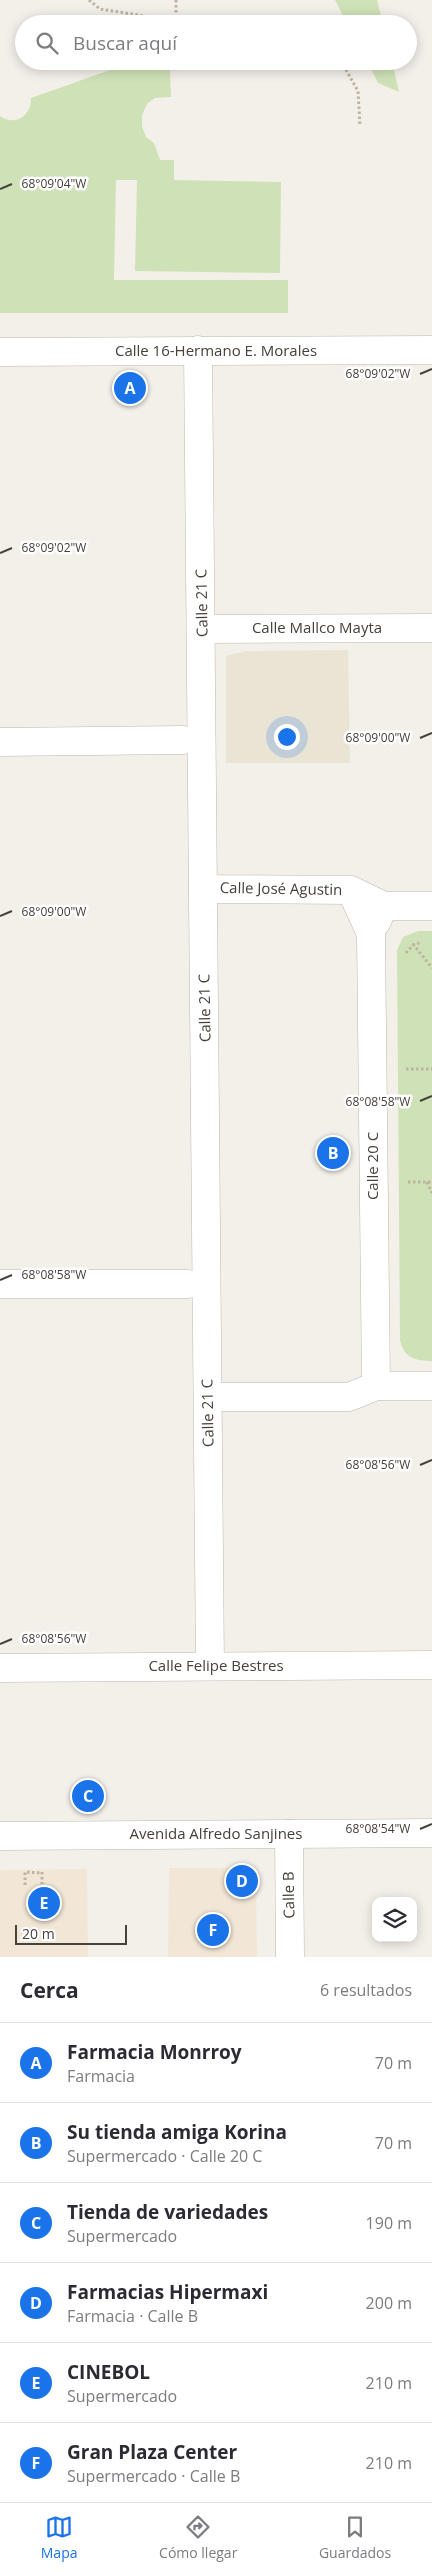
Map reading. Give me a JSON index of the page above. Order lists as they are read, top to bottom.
{
  "streets": {
    "street": [
      "Calle 16-Hermano E. Morales",
      "Calle 21 C",
      "Calle Mallco Mayta",
      "Calle José Agustin",
      "Calle 20 C",
      "Calle Felipe Bestres",
      "Avenida Alfredo Sanjines",
      "Calle B"
    ]
  },
  "crossings": [
    ["Calle 16-Hermano E. Morales", "Calle 21 C"],
    ["Calle 21 C", "Calle Mallco Mayta"],
    ["Calle 21 C", "Calle José Agustin"],
    ["Calle 21 C", "Calle Felipe Bestres"],
    ["Calle José Agustin", "Calle 20 C"],
    ["Avenida Alfredo Sanjines", "Calle B"]
  ],
  "scale_bar": "20 m",
  "page": {
    "search": "Buscar aquí",
    "pins": [
      "A",
      "B",
      "C",
      "D",
      "E",
      "F"
    ],
    "scale": "20 m",
    "heading": ["Cerca", "6 resultados"],
    "list": [
      {
        "mark": "A",
        "name": "Farmacia Monrroy",
        "note": "Farmacia",
        "value": "70 m"
      },
      {
        "mark": "B",
        "name": "Su tienda amiga Korina",
        "note": "Supermercado · Calle 20 C",
        "value": "70 m"
      },
      {
        "mark": "C",
        "name": "Tienda de variedades",
        "note": "Supermercado",
        "value": "190 m"
      },
      {
        "mark": "D",
        "name": "Farmacias Hipermaxi",
        "note": "Farmacia · Calle B",
        "value": "200 m"
      },
      {
        "mark": "E",
        "name": "CINEBOL",
        "note": "Supermercado",
        "value": "210 m"
      },
      {
        "mark": "F",
        "name": "Gran Plaza Center",
        "note": "Supermercado · Calle B",
        "value": "210 m"
      }
    ],
    "nav": ["Mapa", "Cómo llegar", "Guardados"]
  },
  "coordinates": [
    "68°09'04\"W",
    "68°09'02\"W",
    "68°09'00\"W",
    "68°08'58\"W",
    "68°08'56\"W",
    "68°08'54\"W"
  ]
}
